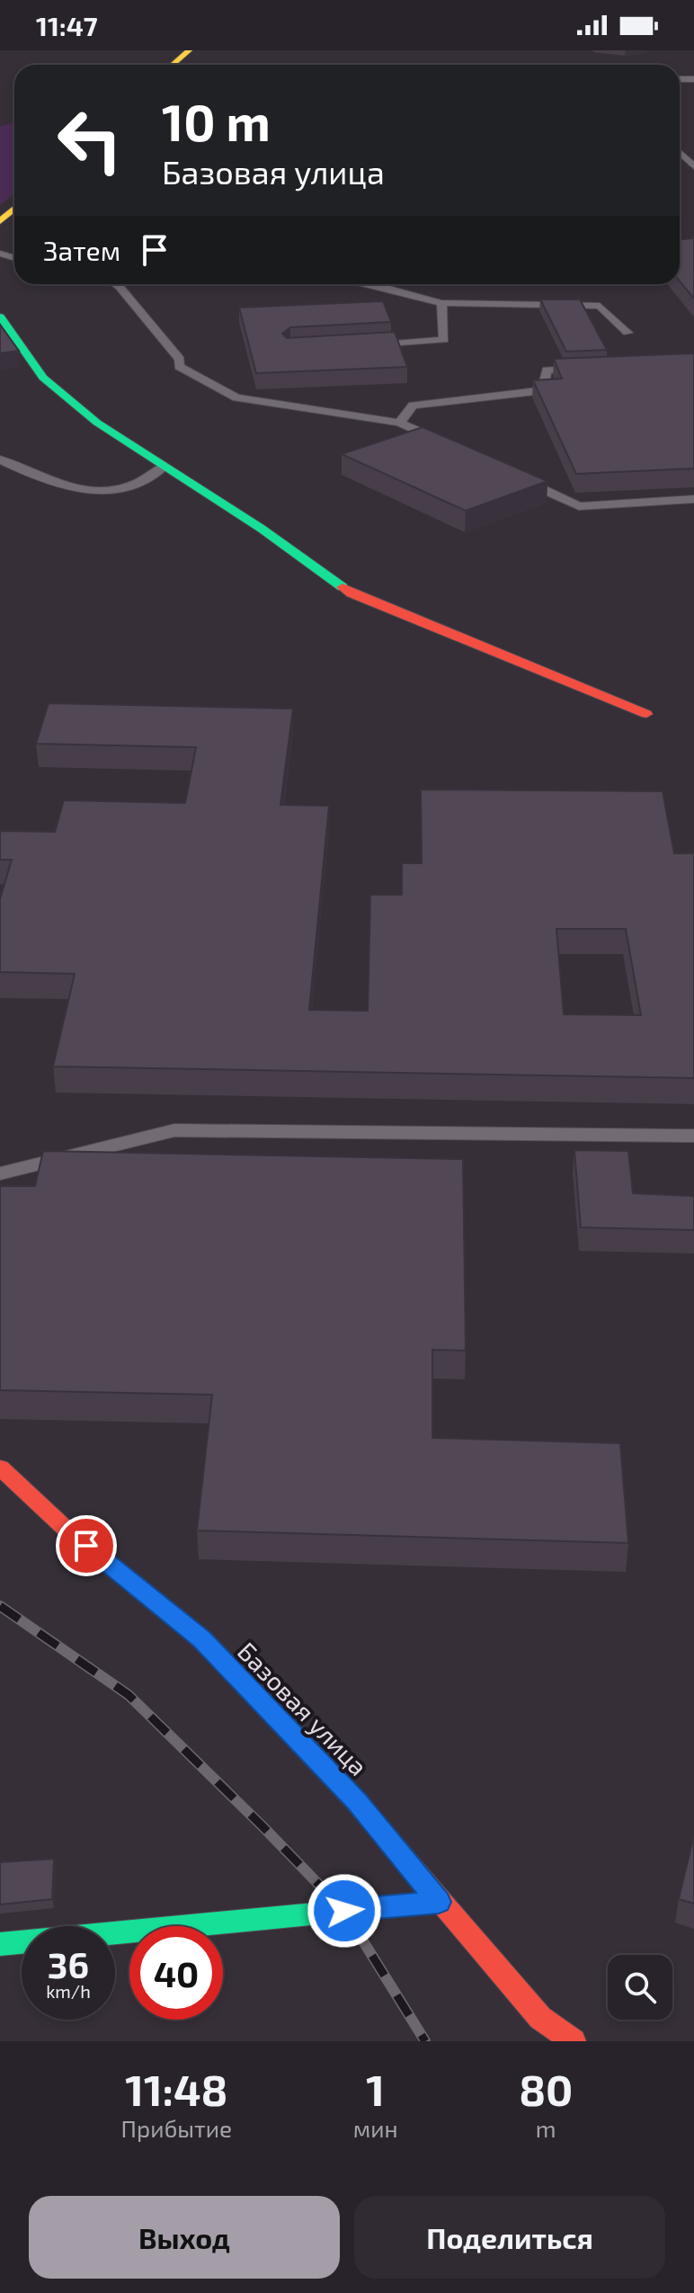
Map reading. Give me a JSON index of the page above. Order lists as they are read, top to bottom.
{
  "streets": {
    "street": ["Базовая улица"]
  },
  "page": {
    "status": "11:47",
    "turn": ["10 m", "Базовая улица"],
    "then": "Затем",
    "speed": "36 km/h",
    "limit": "40",
    "eta": [
      "11:48",
      "Прибытие",
      "1",
      "мин",
      "80",
      "m"
    ],
    "buttons": ["Выход", "Поделиться"]
  }
}
